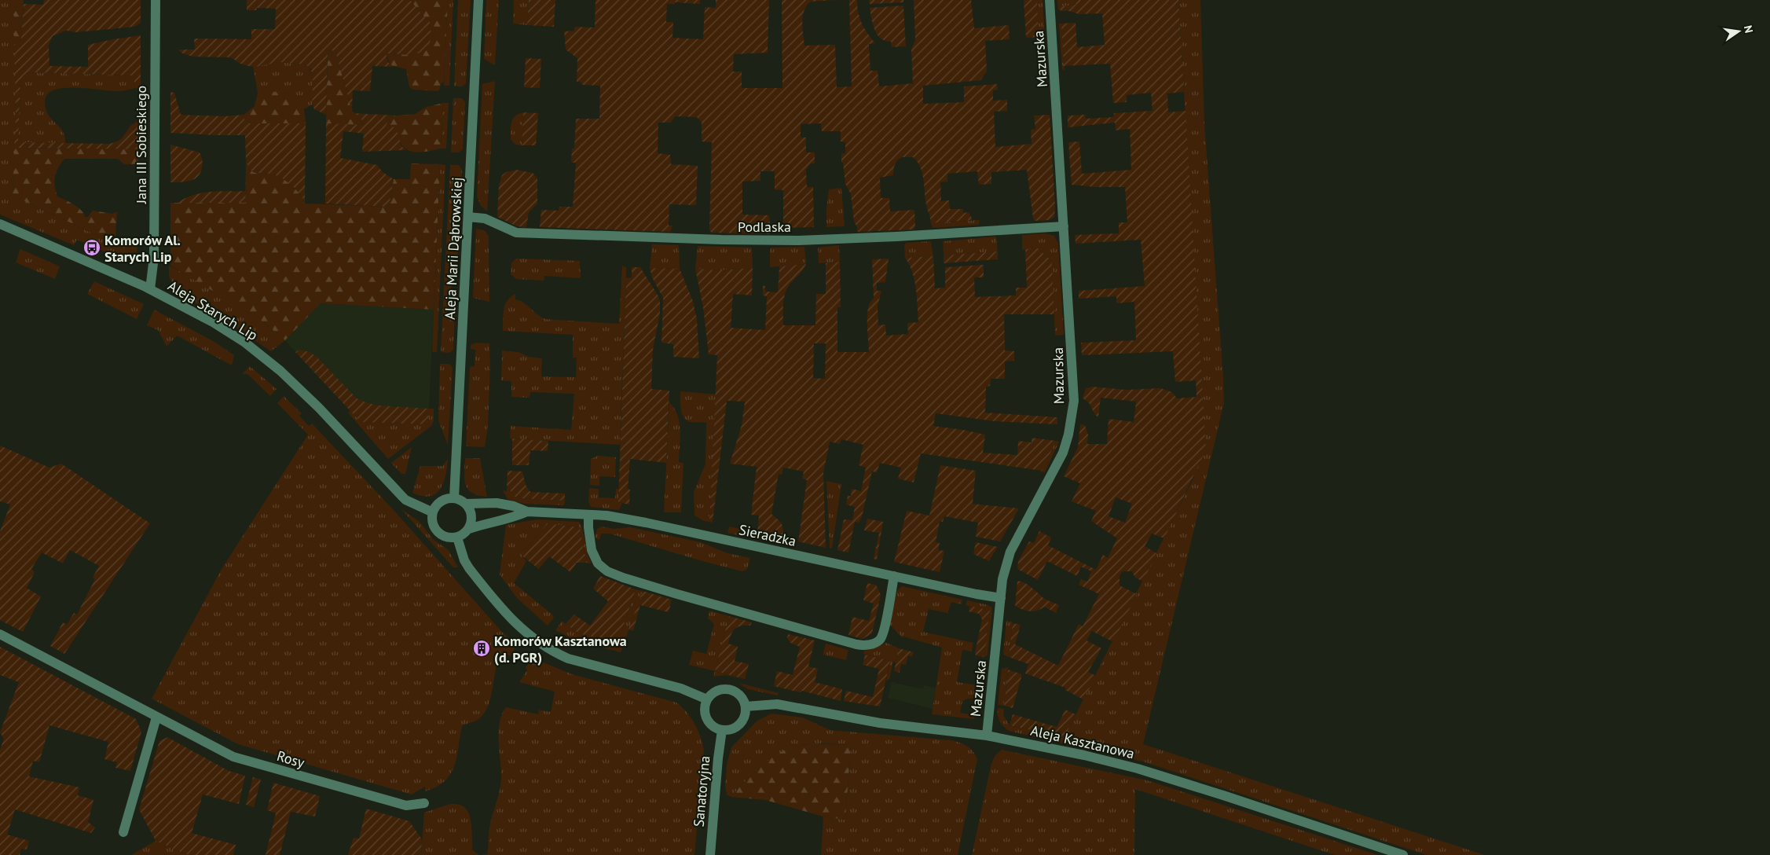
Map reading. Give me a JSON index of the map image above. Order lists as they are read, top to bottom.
{
  "streets": {
    "street": [
      "Mazurska",
      "Jana III Sobieskiego",
      "Podlaska",
      "Aleja Marii Dąbrowskiej",
      "Aleja Starych Lip",
      "Sieradzka",
      "Aleja Kasztanowa",
      "Rosy",
      "Sanatoryjna"
    ]
  },
  "crossings": [
    ["Mazurska", "Podlaska"],
    ["Mazurska", "Sieradzka"],
    ["Mazurska", "Aleja Kasztanowa"],
    ["Jana III Sobieskiego", "Aleja Starych Lip"],
    ["Podlaska", "Aleja Marii Dąbrowskiej"],
    ["Aleja Marii Dąbrowskiej", "Aleja Starych Lip"],
    ["Aleja Marii Dąbrowskiej", "Sieradzka"],
    ["Aleja Starych Lip", "Sieradzka"],
    ["Aleja Kasztanowa", "Sanatoryjna"]
  ],
  "places": {
    "bus stop": ["Komorów Al. Starych Lip"],
    "building": ["Komorów Kasztanowa (d. PGR)"]
  },
  "north": "right"
}
